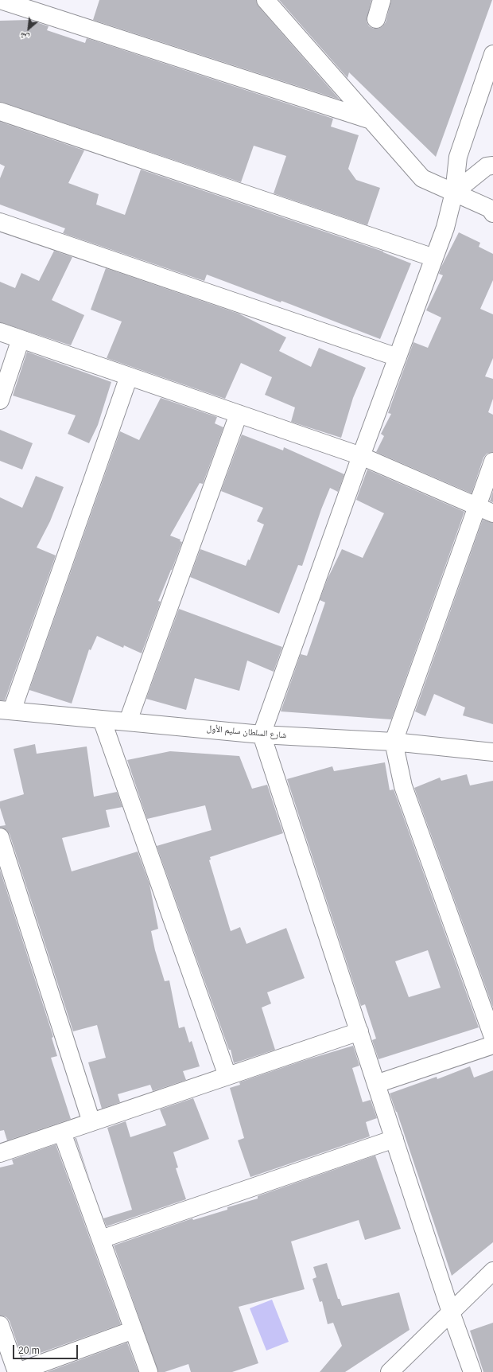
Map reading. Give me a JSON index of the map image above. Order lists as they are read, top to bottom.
{
  "streets": {
    "street": ["شارع السلطان سليم الأول"]
  },
  "scale_bar": "20 m",
  "north": "bottom left"
}
